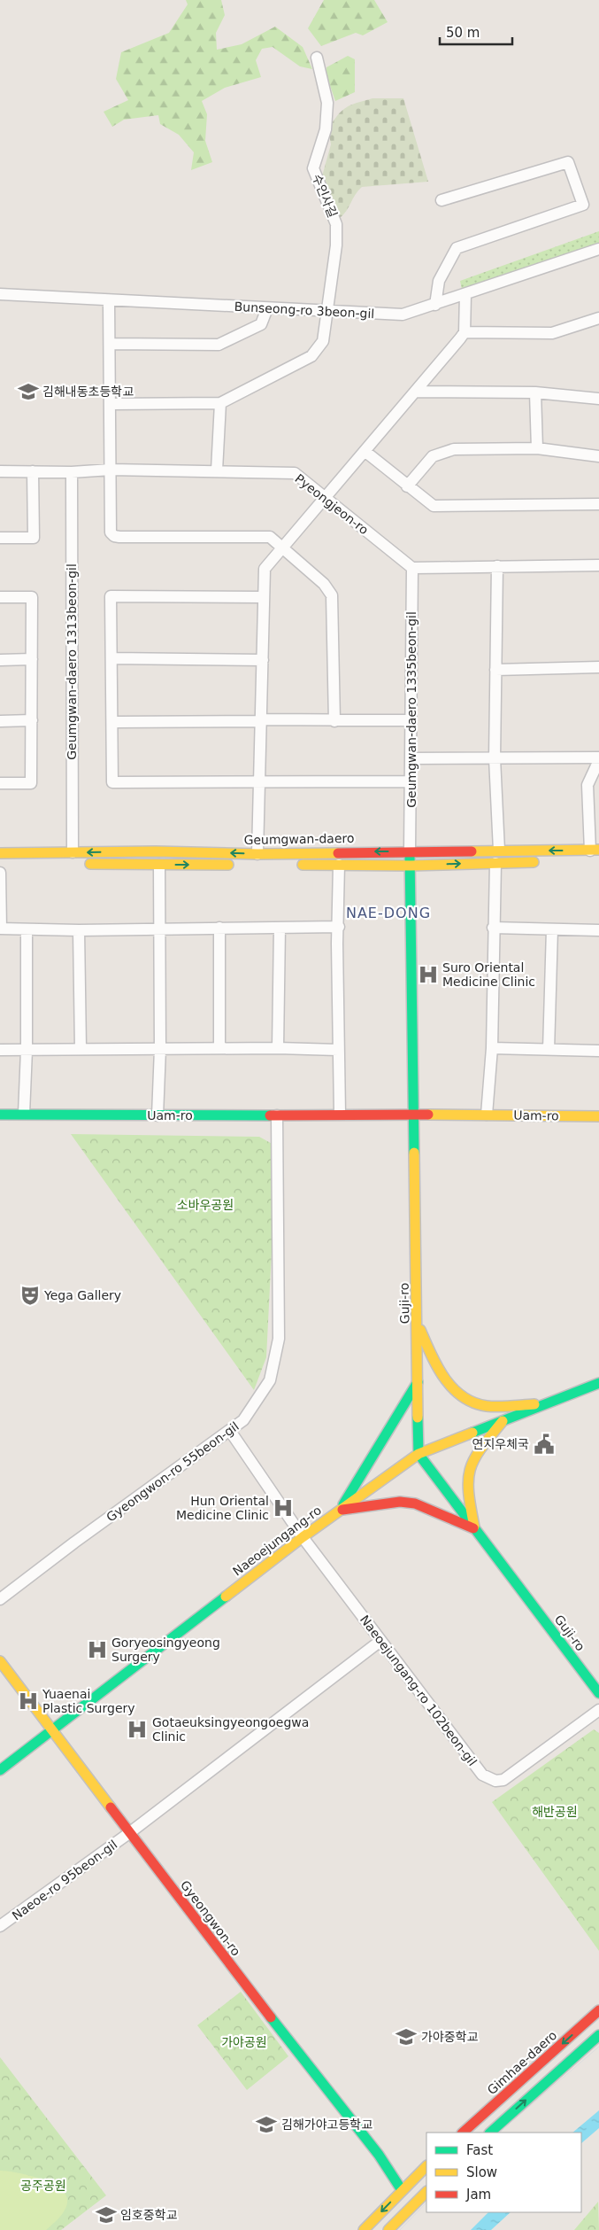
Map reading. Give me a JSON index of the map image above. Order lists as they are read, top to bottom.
{
  "streets": {
    "street": [
      "수인사길",
      "Bunseong-ro 3beon-gil",
      "Pyeongjeon-ro",
      "Geumgwan-daero 1313beon-gil",
      "Geumgwan-daero 1335beon-gil",
      "Geumgwan-daero",
      "Uam-ro",
      "Guji-ro",
      "Gyeongwon-ro 55beon-gil",
      "Naeoejungang-ro",
      "Naeoejungang-ro 102beon-gil",
      "Naeoe-ro 95beon-gil",
      "Gyeongwon-ro",
      "Gimhae-daero"
    ]
  },
  "crossings": [
    ["수인사길", "Bunseong-ro 3beon-gil"],
    ["Pyeongjeon-ro", "Geumgwan-daero 1313beon-gil"],
    ["Pyeongjeon-ro", "Geumgwan-daero 1335beon-gil"],
    ["Geumgwan-daero 1313beon-gil", "Geumgwan-daero"],
    ["Geumgwan-daero 1335beon-gil", "Geumgwan-daero"],
    ["Geumgwan-daero 1335beon-gil", "Guji-ro"],
    ["Geumgwan-daero", "Guji-ro"],
    ["Uam-ro", "Guji-ro"],
    ["Uam-ro", "Gyeongwon-ro 55beon-gil"],
    ["Guji-ro", "Naeoejungang-ro"],
    ["Gyeongwon-ro 55beon-gil", "Naeoejungang-ro 102beon-gil"],
    ["Naeoejungang-ro", "Naeoejungang-ro 102beon-gil"],
    ["Naeoejungang-ro", "Gyeongwon-ro"],
    ["Naeoejungang-ro 102beon-gil", "Naeoe-ro 95beon-gil"],
    ["Naeoe-ro 95beon-gil", "Gyeongwon-ro"]
  ],
  "districts": ["NAE-DONG"],
  "parks": [
    "소바우공원",
    "해반공원",
    "가야공원",
    "공주공원"
  ],
  "places": {
    "school or university": [
      "김해내동초등학교",
      "가야중학교",
      "김해가야고등학교",
      "임호중학교"
    ],
    "hospital": [
      "Suro Oriental Medicine Clinic",
      "Hun Oriental Medicine Clinic",
      "Goryeosingyeong Surgery",
      "Yuaenai Plastic Surgery",
      "Gotaeuksingyeongoegwa Clinic"
    ],
    "theatre": ["Yega Gallery"],
    "public building": ["연지우체국"]
  },
  "legend": ["Fast", "Slow", "Jam"],
  "scale_bar": "50 m"
}
